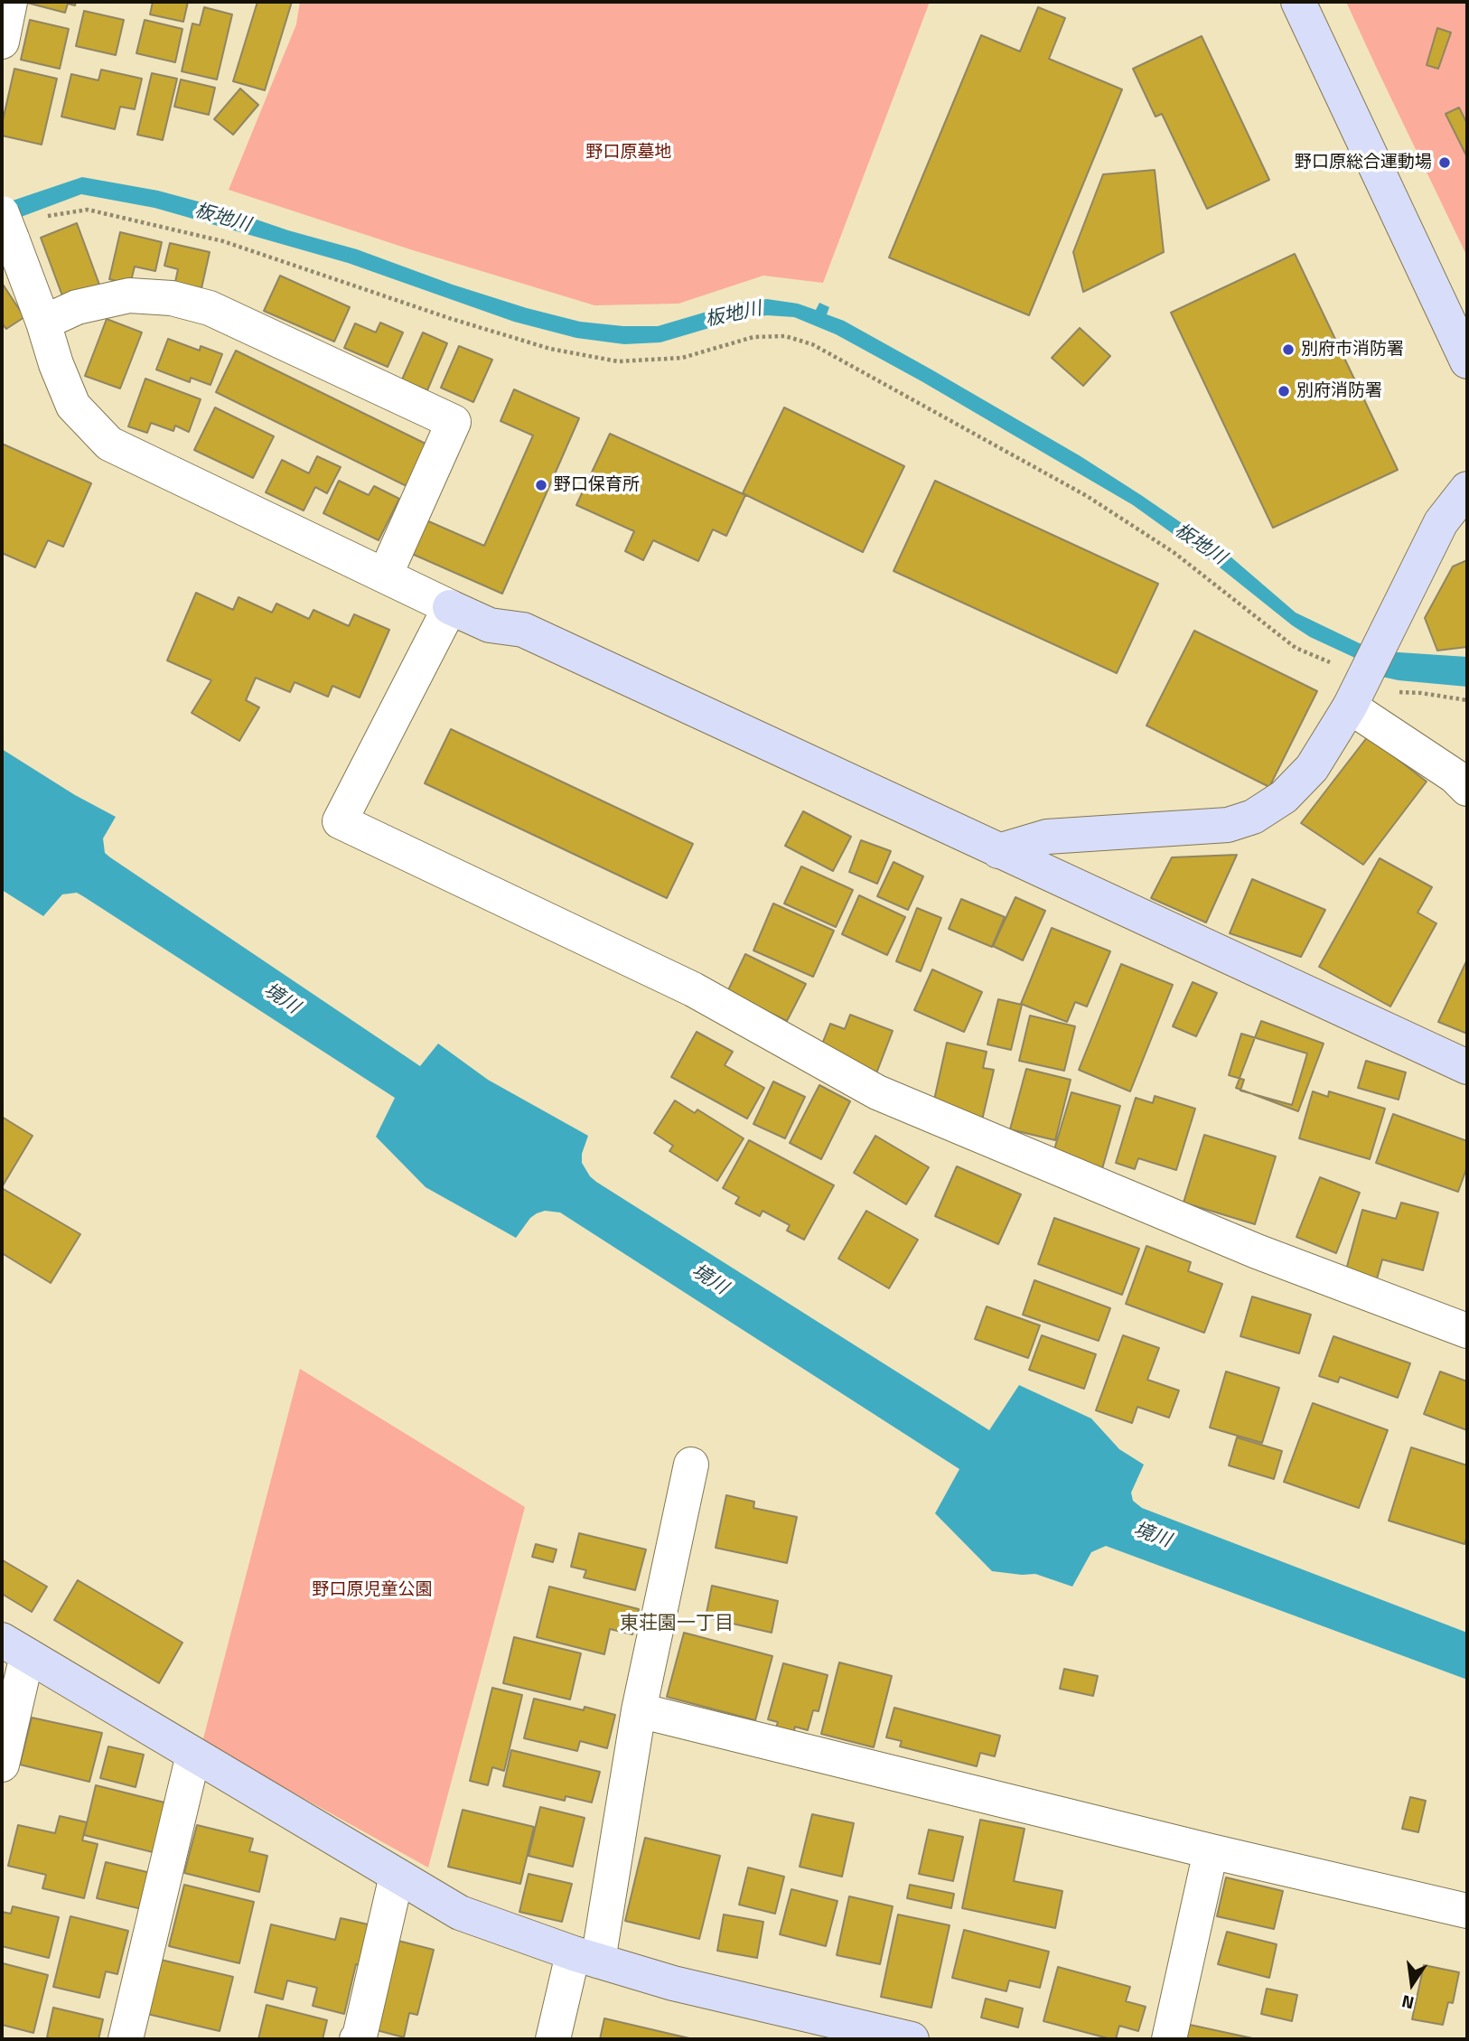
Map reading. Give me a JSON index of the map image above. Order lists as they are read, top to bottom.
{
  "districts": ["東荘園一丁目"],
  "water": ["板地川", "境川"],
  "parks": ["野口原墓地", "野口原児童公園"],
  "places": [
    "野口原総合運動場",
    "別府市消防署",
    "別府消防署",
    "野口保育所"
  ],
  "north": "bottom"
}
